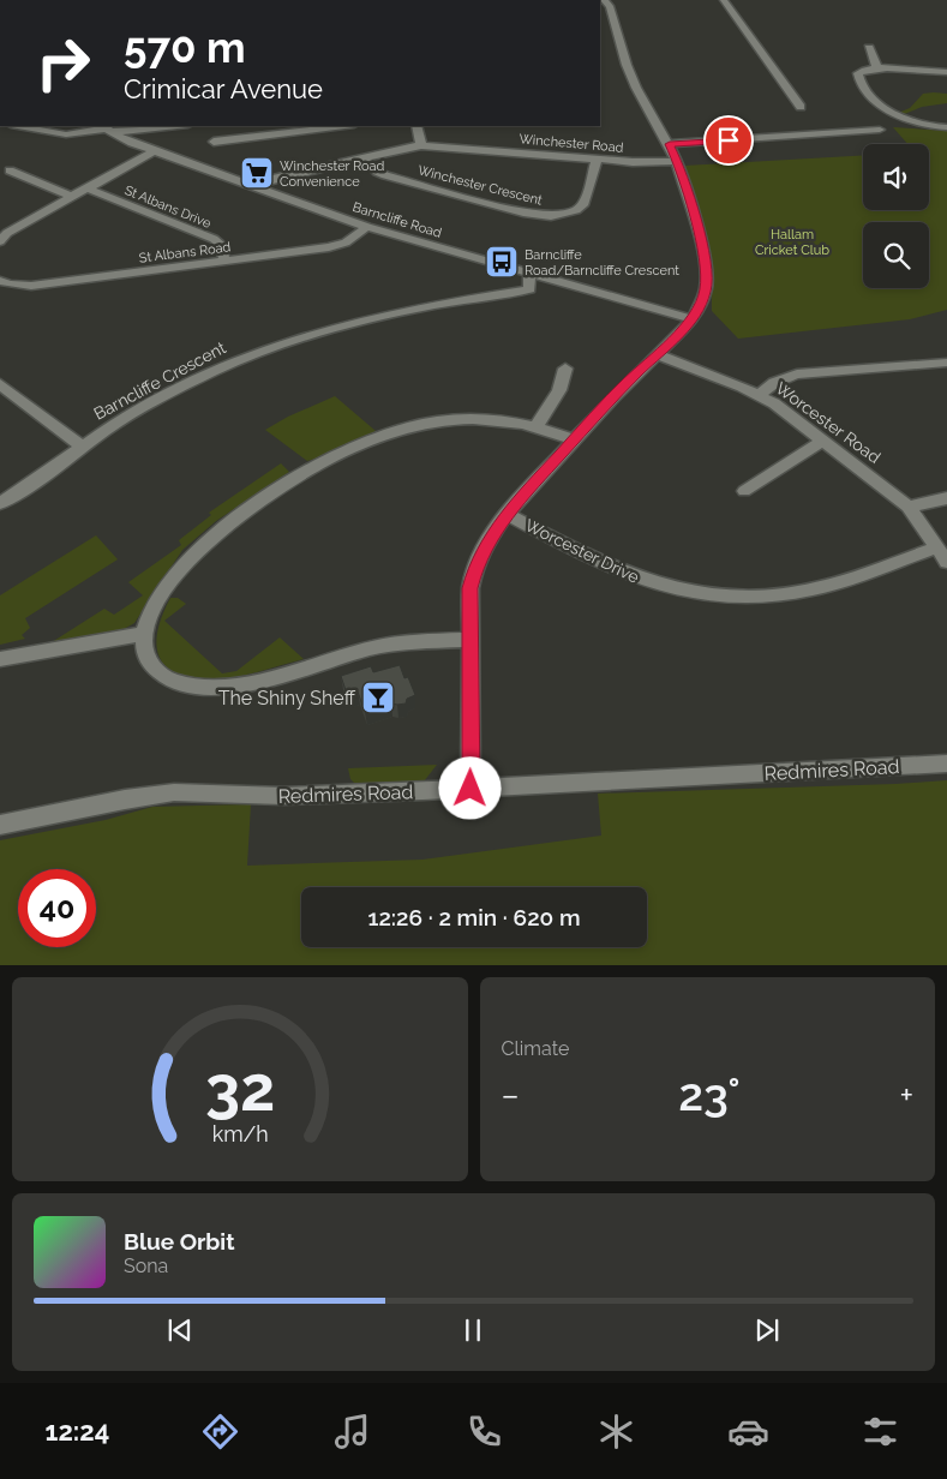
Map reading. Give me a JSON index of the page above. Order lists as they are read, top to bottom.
{
  "streets": {
    "street": [
      "Winchester Road",
      "Winchester Crescent",
      "St Albans Drive",
      "Barncliffe Road",
      "St Albans Road",
      "Barncliffe Crescent",
      "Worcester Road",
      "Worcester Drive",
      "Redmires Road"
    ]
  },
  "crossings": [
    ["Winchester Road", "Winchester Crescent"],
    ["Winchester Road", "Barncliffe Road"],
    ["St Albans Drive", "St Albans Road"],
    ["Barncliffe Road", "St Albans Road"],
    ["Barncliffe Road", "Barncliffe Crescent"],
    ["Worcester Road", "Worcester Drive"]
  ],
  "parks": ["Hallam Cricket Club"],
  "places": {
    "supermarket": ["Winchester Road Convenience"],
    "bus stop": ["Barncliffe Road/Barncliffe Crescent"],
    "bar": ["The Shiny Sheff"]
  },
  "page": {
    "turn": ["570 m", "Crimicar Avenue"],
    "limit": "40",
    "trip": "12:26 · 2 min · 620 m",
    "tile": "Climate",
    "heat": ["−", "23°", "+"],
    "song": ["Blue Orbit", "Sona"],
    "tabs": "12:24",
    "gauge": ["32", "km/h"]
  }
}
